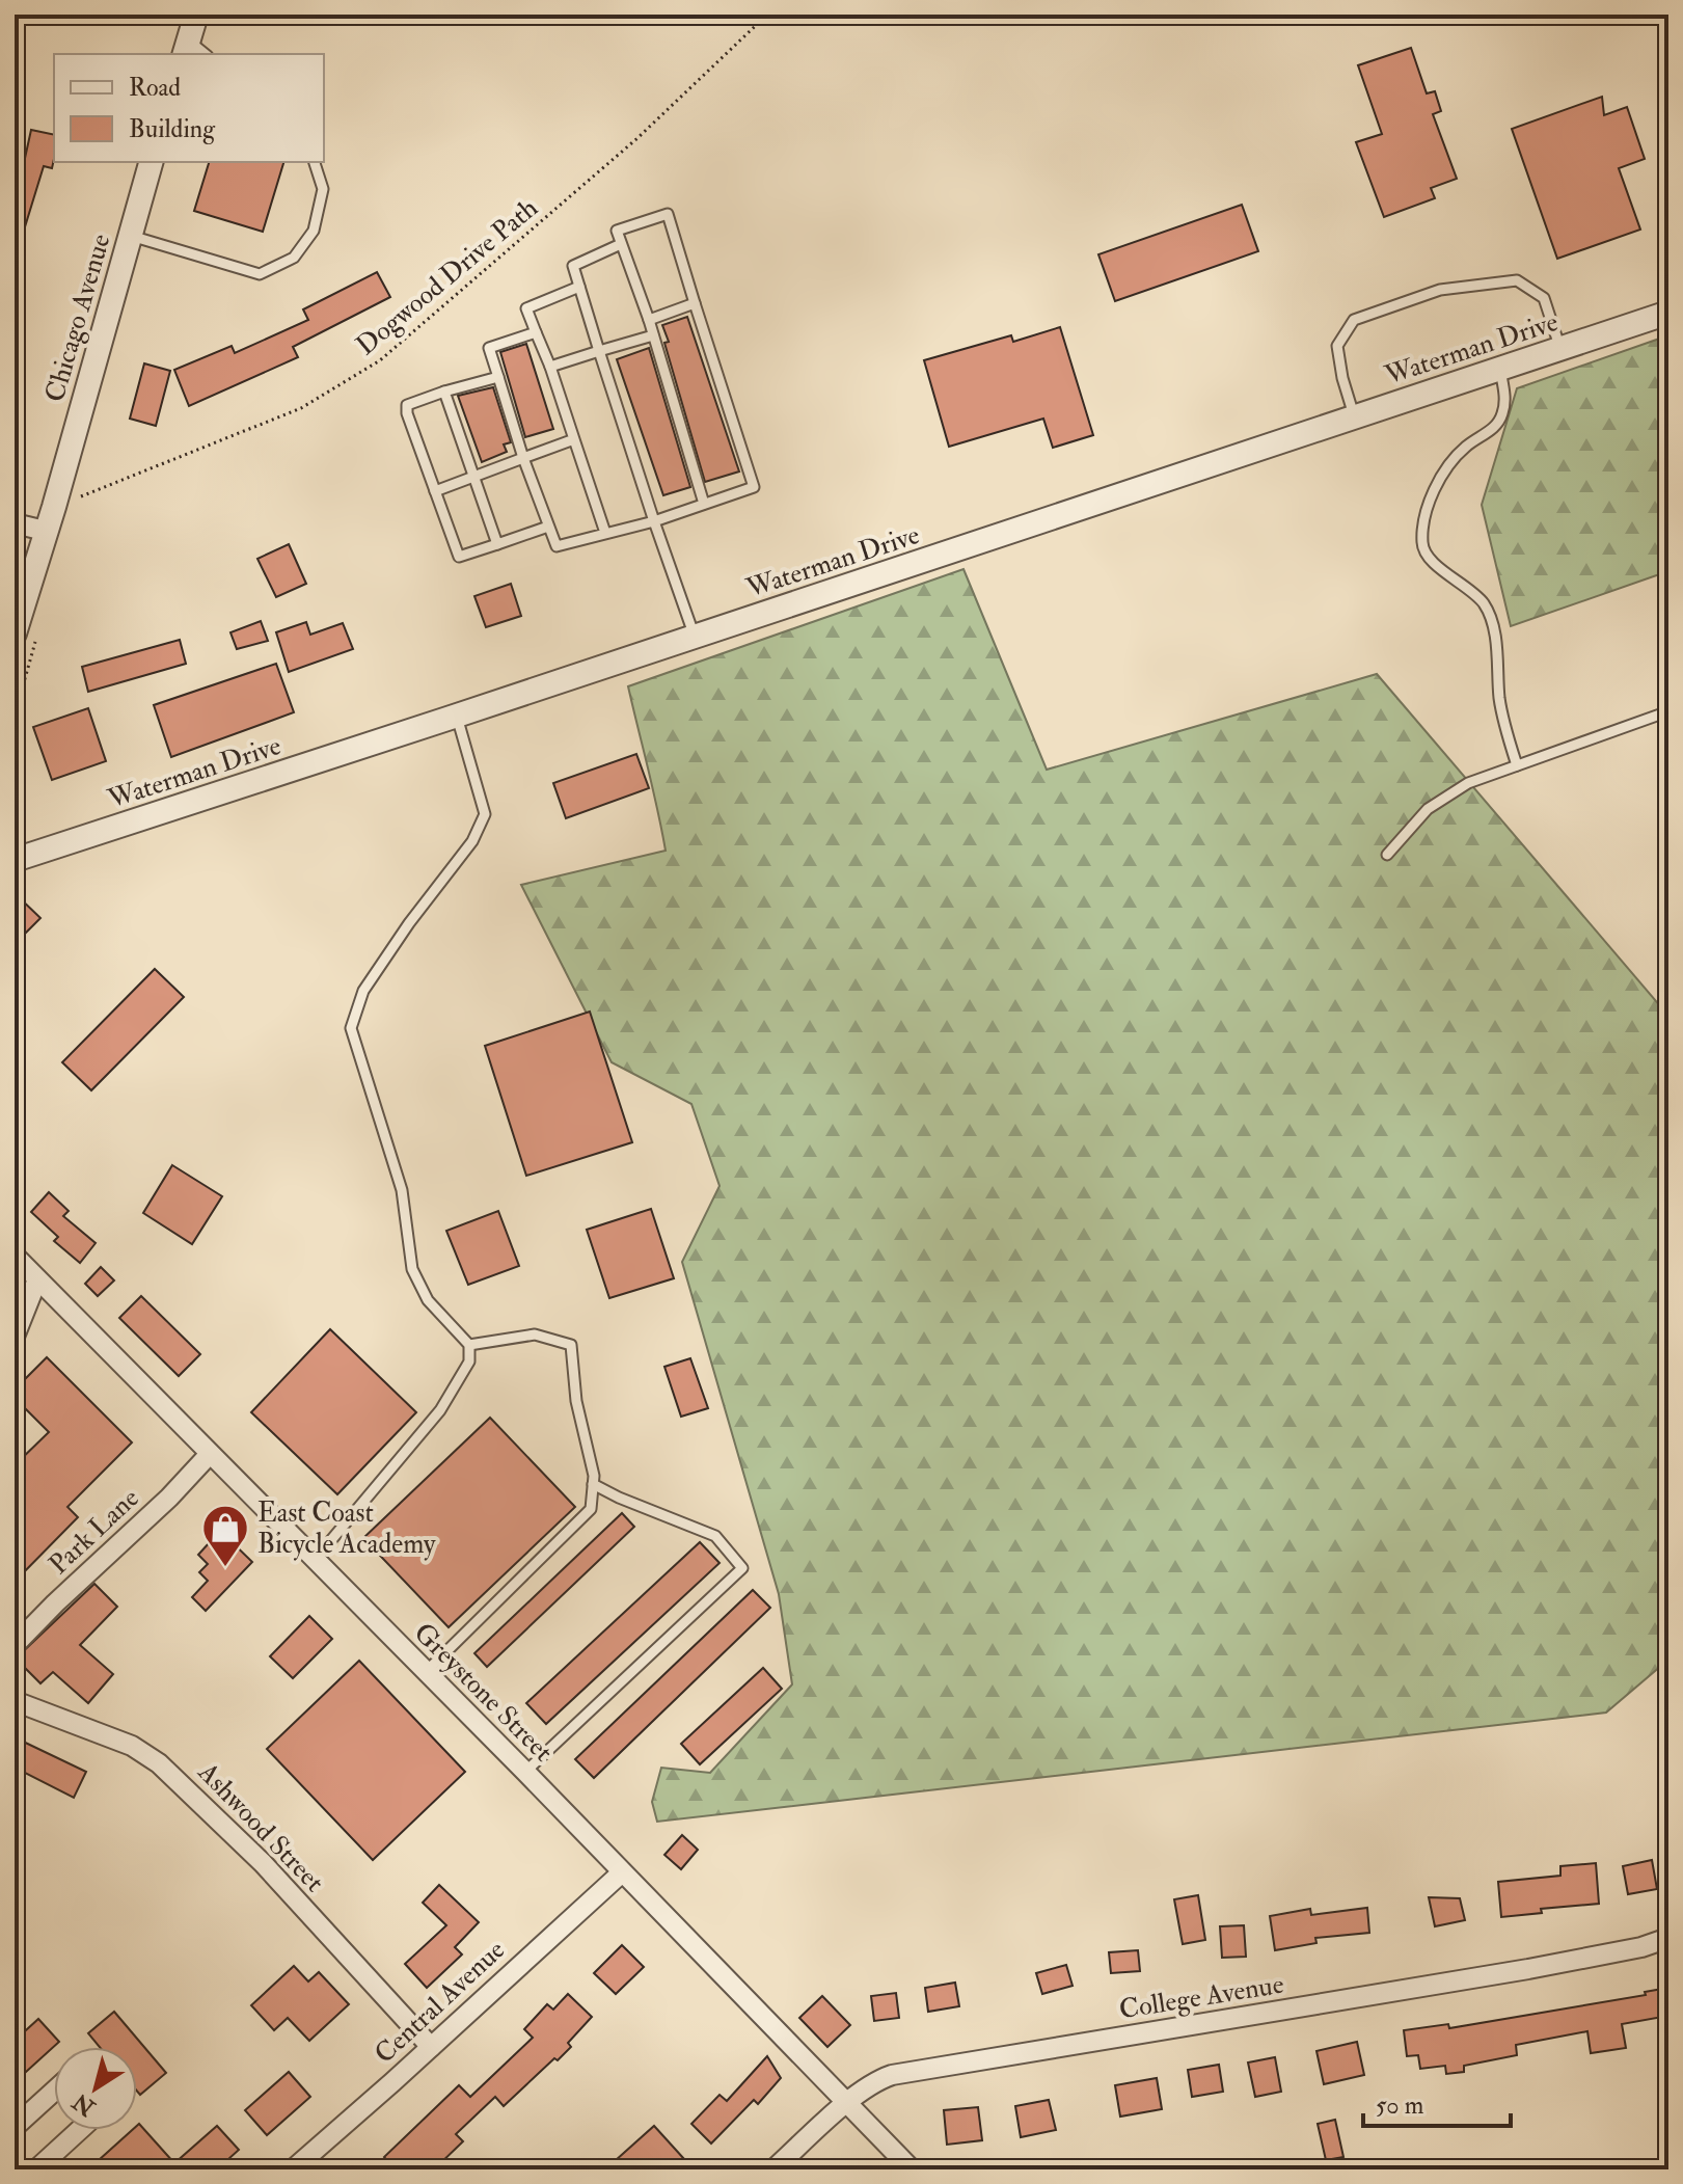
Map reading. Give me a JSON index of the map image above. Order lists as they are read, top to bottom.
{
  "streets": {
    "street": [
      "Chicago Avenue",
      "Waterman Drive",
      "Park Lane",
      "Greystone Street",
      "Ashwood Street",
      "College Avenue",
      "Central Avenue"
    ],
    "path": ["Dogwood Drive Path"]
  },
  "crossings": [
    ["Dogwood Drive Path", "Chicago Avenue"],
    ["Park Lane", "Greystone Street"],
    ["Greystone Street", "College Avenue"],
    ["Greystone Street", "Central Avenue"],
    ["Ashwood Street", "Central Avenue"]
  ],
  "places": {
    "shop": ["East Coast Bicycle Academy"]
  },
  "legend": ["Road", "Building"],
  "scale_bar": "50 m",
  "north": "bottom left"
}
